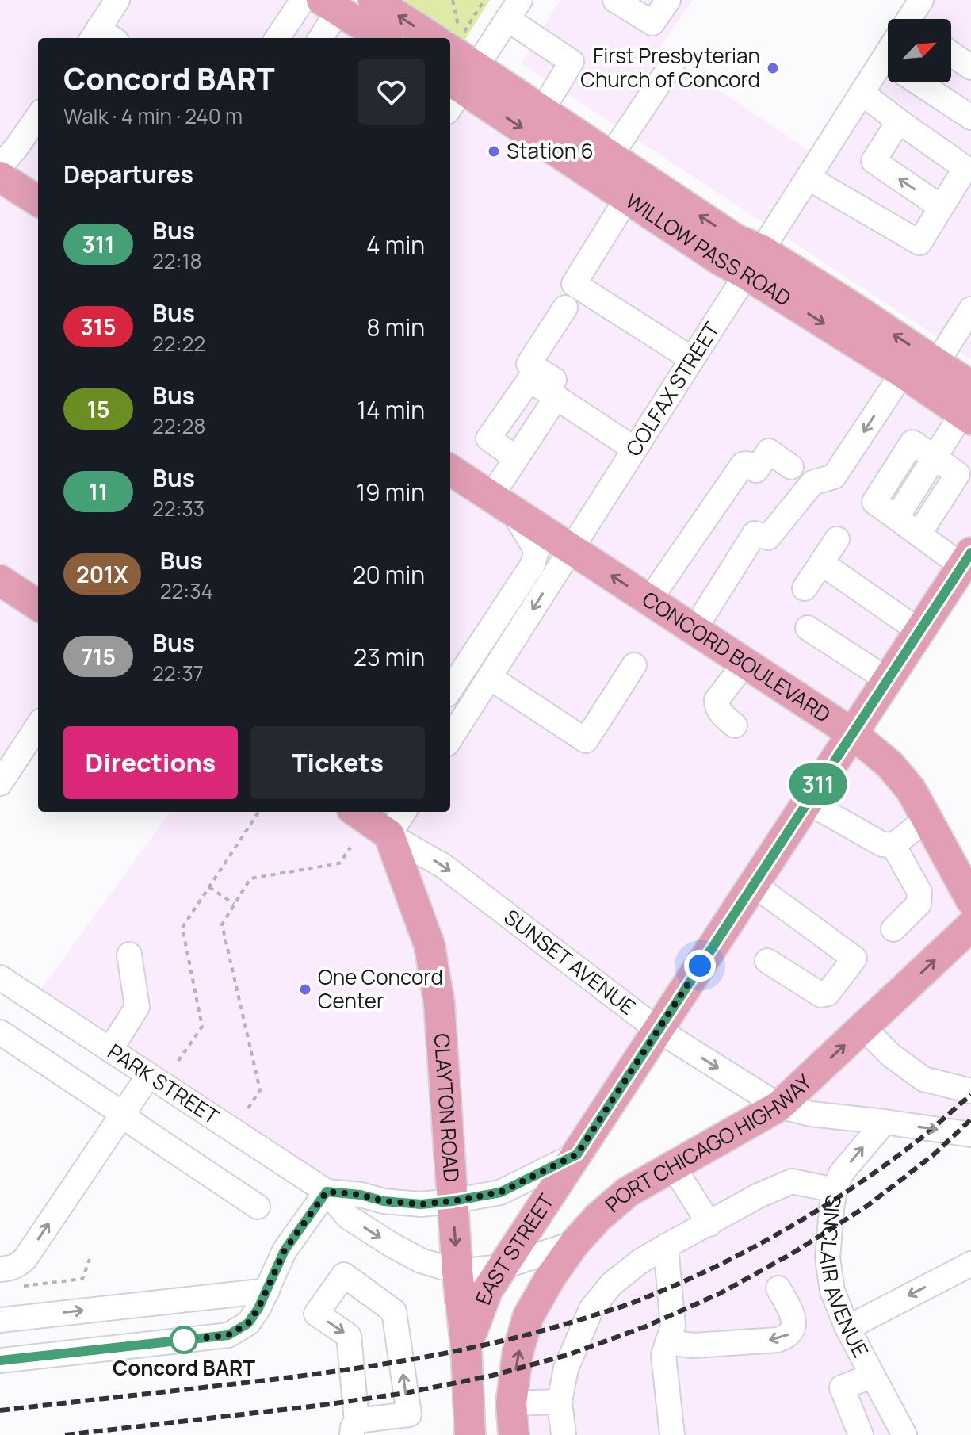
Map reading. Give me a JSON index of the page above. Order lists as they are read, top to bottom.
{
  "streets": {
    "main road": [
      "WILLOW PASS ROAD",
      "CONCORD BOULEVARD",
      "CLAYTON ROAD",
      "PORT CHICAGO HIGHWAY",
      "EAST STREET"
    ],
    "street": [
      "COLFAX STREET",
      "SUNSET AVENUE",
      "PARK STREET",
      "SINCLAIR AVENUE"
    ]
  },
  "crossings": [
    ["WILLOW PASS ROAD", "COLFAX STREET"],
    ["COLFAX STREET", "CONCORD BOULEVARD"],
    ["CONCORD BOULEVARD", "EAST STREET"],
    ["SUNSET AVENUE", "CLAYTON ROAD"],
    ["SUNSET AVENUE", "PORT CHICAGO HIGHWAY"],
    ["SUNSET AVENUE", "EAST STREET"],
    ["SUNSET AVENUE", "SINCLAIR AVENUE"],
    ["PARK STREET", "CLAYTON ROAD"],
    ["PARK STREET", "PORT CHICAGO HIGHWAY"],
    ["PARK STREET", "EAST STREET"],
    ["CLAYTON ROAD", "EAST STREET"]
  ],
  "one_way": ["SUNSET AVENUE", "PORT CHICAGO HIGHWAY"],
  "places": [
    "First Presbyterian Church of Concord",
    "Station 6",
    "One Concord Center",
    "Concord BART"
  ],
  "lines": ["bus line 311"],
  "north": "top right",
  "page": {
    "on_map": "311",
    "heading": [
      ["Concord BART", "Walk · 4 min · 240 m"],
      "Departures"
    ],
    "list": [
      {
        "mark": "311",
        "name": "Bus",
        "note": "22:18",
        "value": "4 min"
      },
      {
        "mark": "315",
        "name": "Bus",
        "note": "22:22",
        "value": "8 min"
      },
      {
        "mark": "15",
        "name": "Bus",
        "note": "22:28",
        "value": "14 min"
      },
      {
        "mark": "11",
        "name": "Bus",
        "note": "22:33",
        "value": "19 min"
      },
      {
        "mark": "201X",
        "name": "Bus",
        "note": "22:34",
        "value": "20 min"
      },
      {
        "mark": "715",
        "name": "Bus",
        "note": "22:37",
        "value": "23 min"
      }
    ],
    "buttons": ["Directions", "Tickets"]
  }
}
